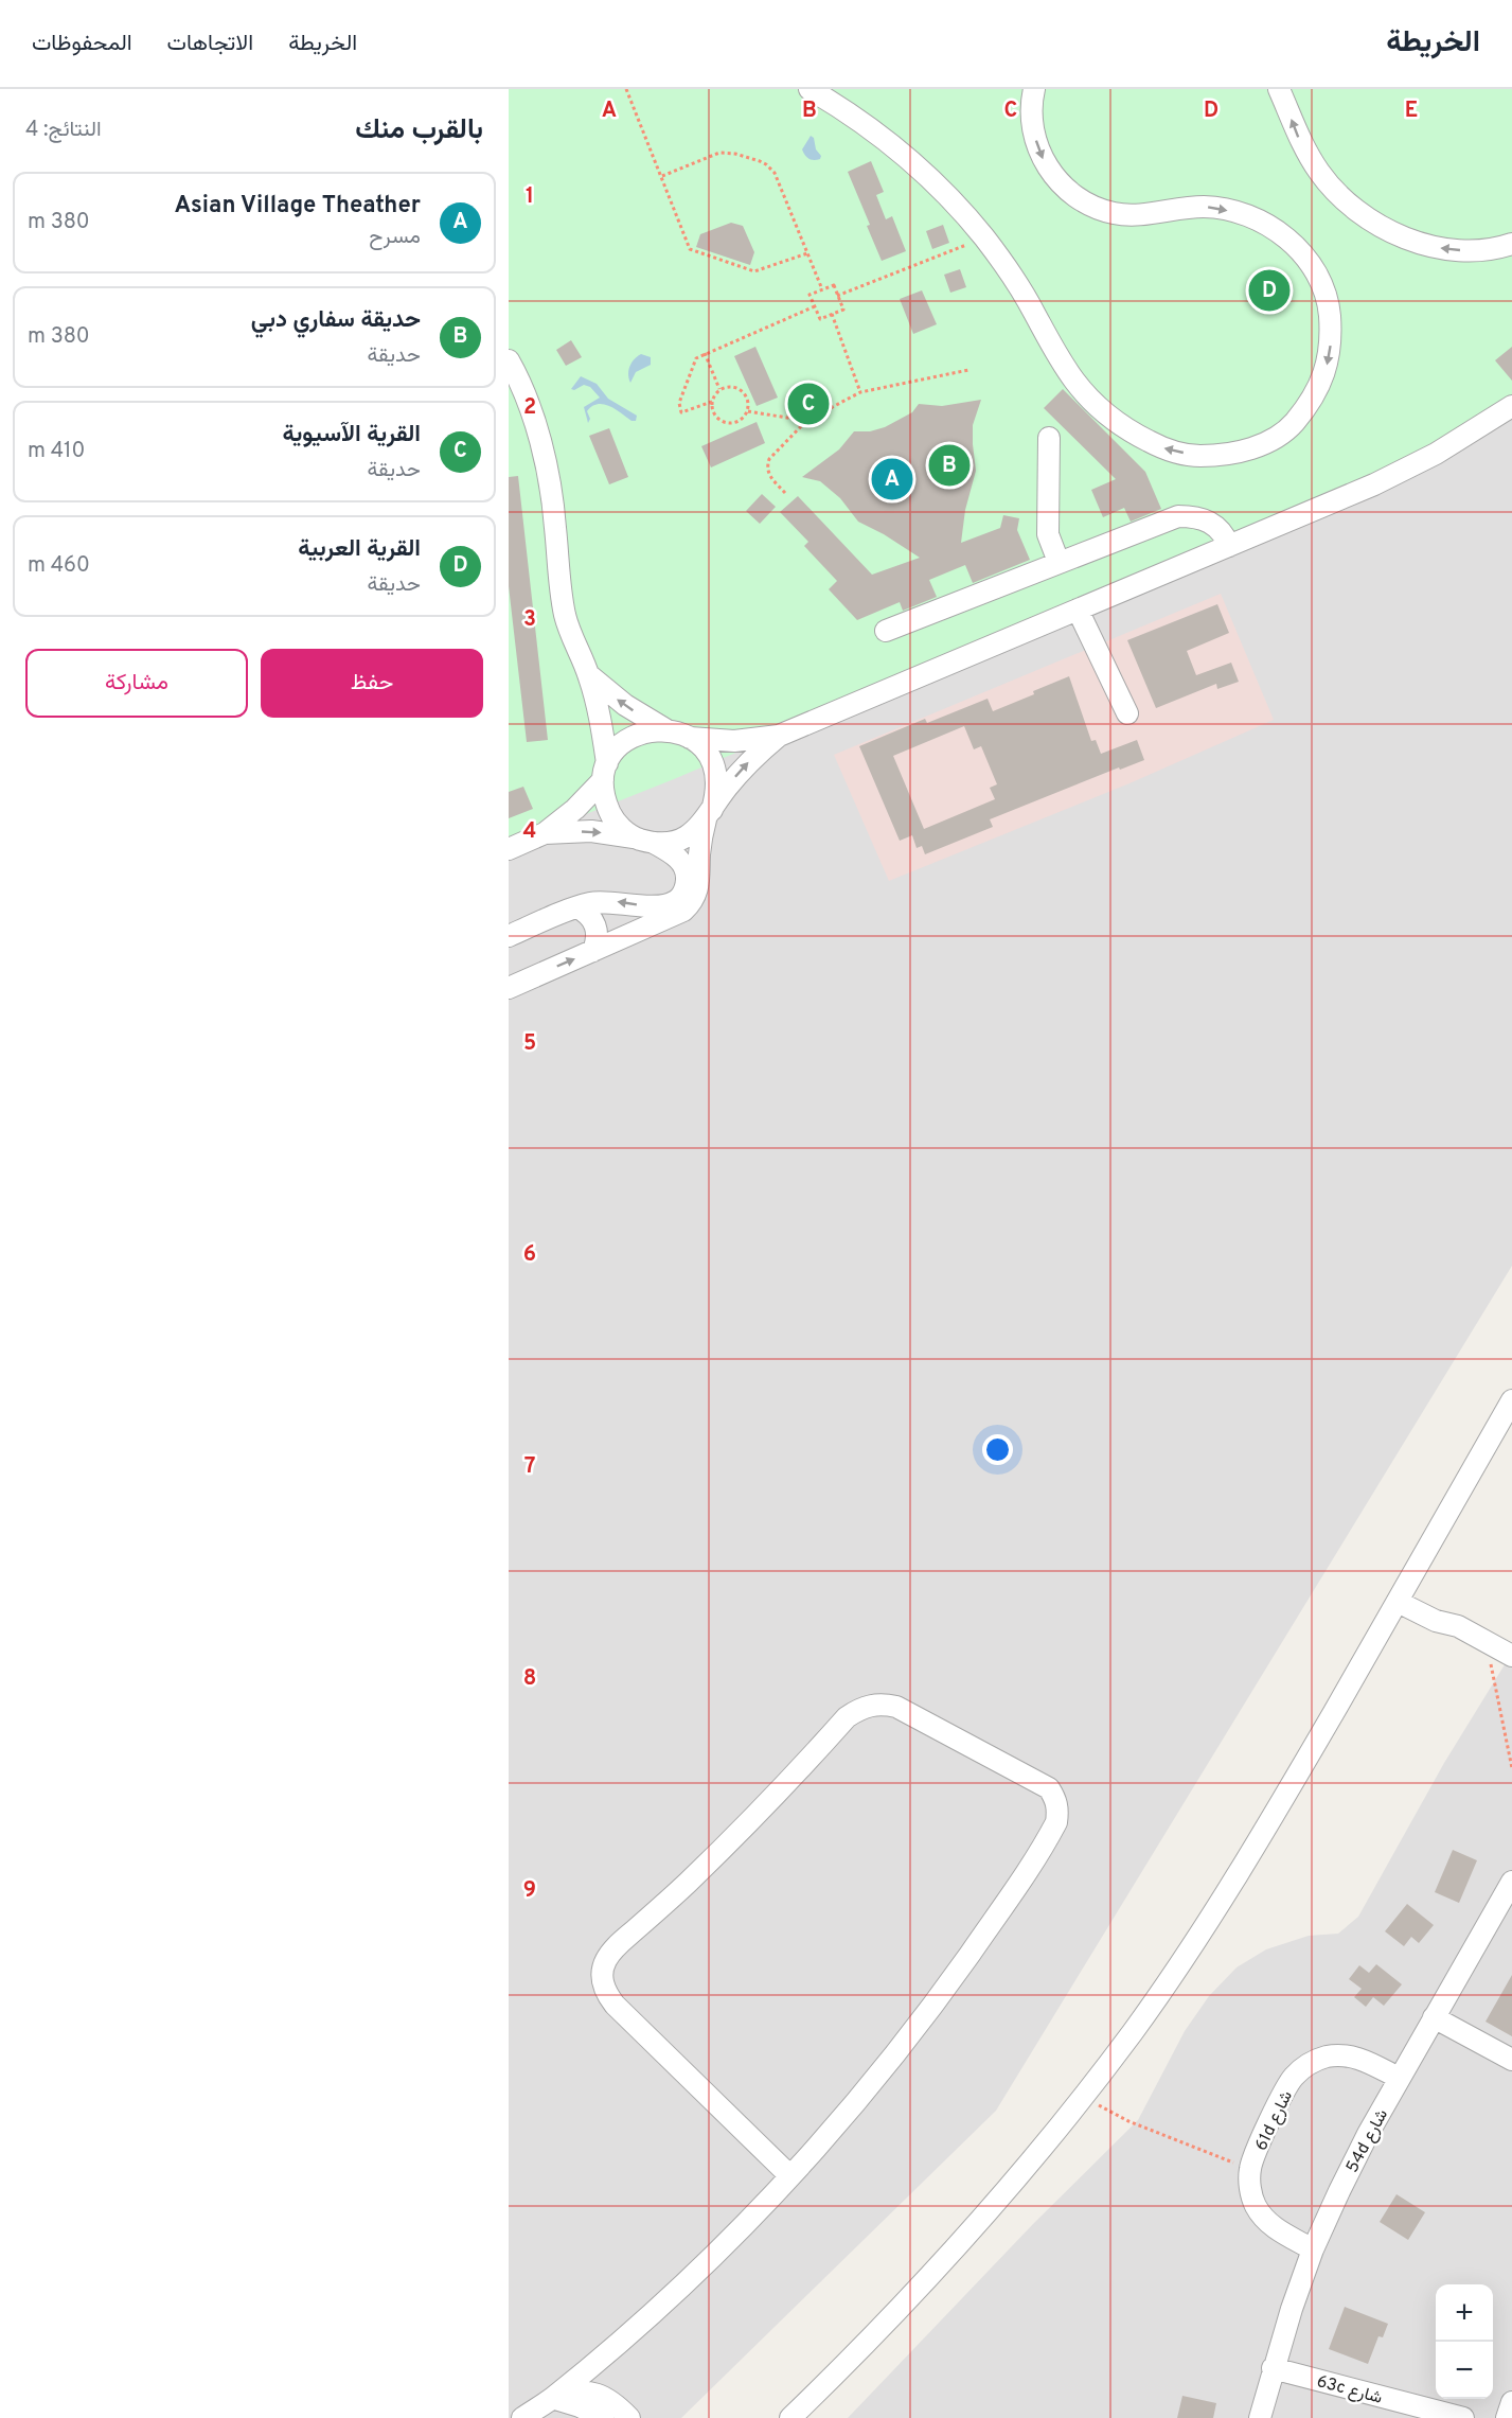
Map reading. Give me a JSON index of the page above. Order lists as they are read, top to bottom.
{
  "streets": {
    "street": ["61d شارع", "54d شارع", "63c شارع"]
  },
  "crossings": [
    ["61d شارع", "54d شارع"],
    ["54d شارع", "63c شارع"]
  ],
  "page": {
    "header": "الخريطة",
    "nav": ["الخريطة", "الاتجاهات", "المحفوظات"],
    "heading": ["بالقرب منك", "النتائج: 4"],
    "list": [
      {
        "mark": "A",
        "name": "Asian Village Theather",
        "note": "مسرح",
        "value": "380 m"
      },
      {
        "mark": "B",
        "name": "حديقة سفاري دبي",
        "note": "حديقة",
        "value": "380 m"
      },
      {
        "mark": "C",
        "name": "القرية الآسيوية",
        "note": "حديقة",
        "value": "410 m"
      },
      {
        "mark": "D",
        "name": "القرية العربية",
        "note": "حديقة",
        "value": "460 m"
      }
    ],
    "pins": [
      "D",
      "C",
      "B",
      "A"
    ],
    "buttons": ["حفظ", "مشاركة"],
    "map_buttons": ["+", "−"]
  },
  "grid": {
    "columns": [
      "A",
      "B",
      "C",
      "D",
      "E"
    ],
    "rows": [
      "1",
      "2",
      "3",
      "4",
      "5",
      "6",
      "7",
      "8",
      "9"
    ]
  }
}
